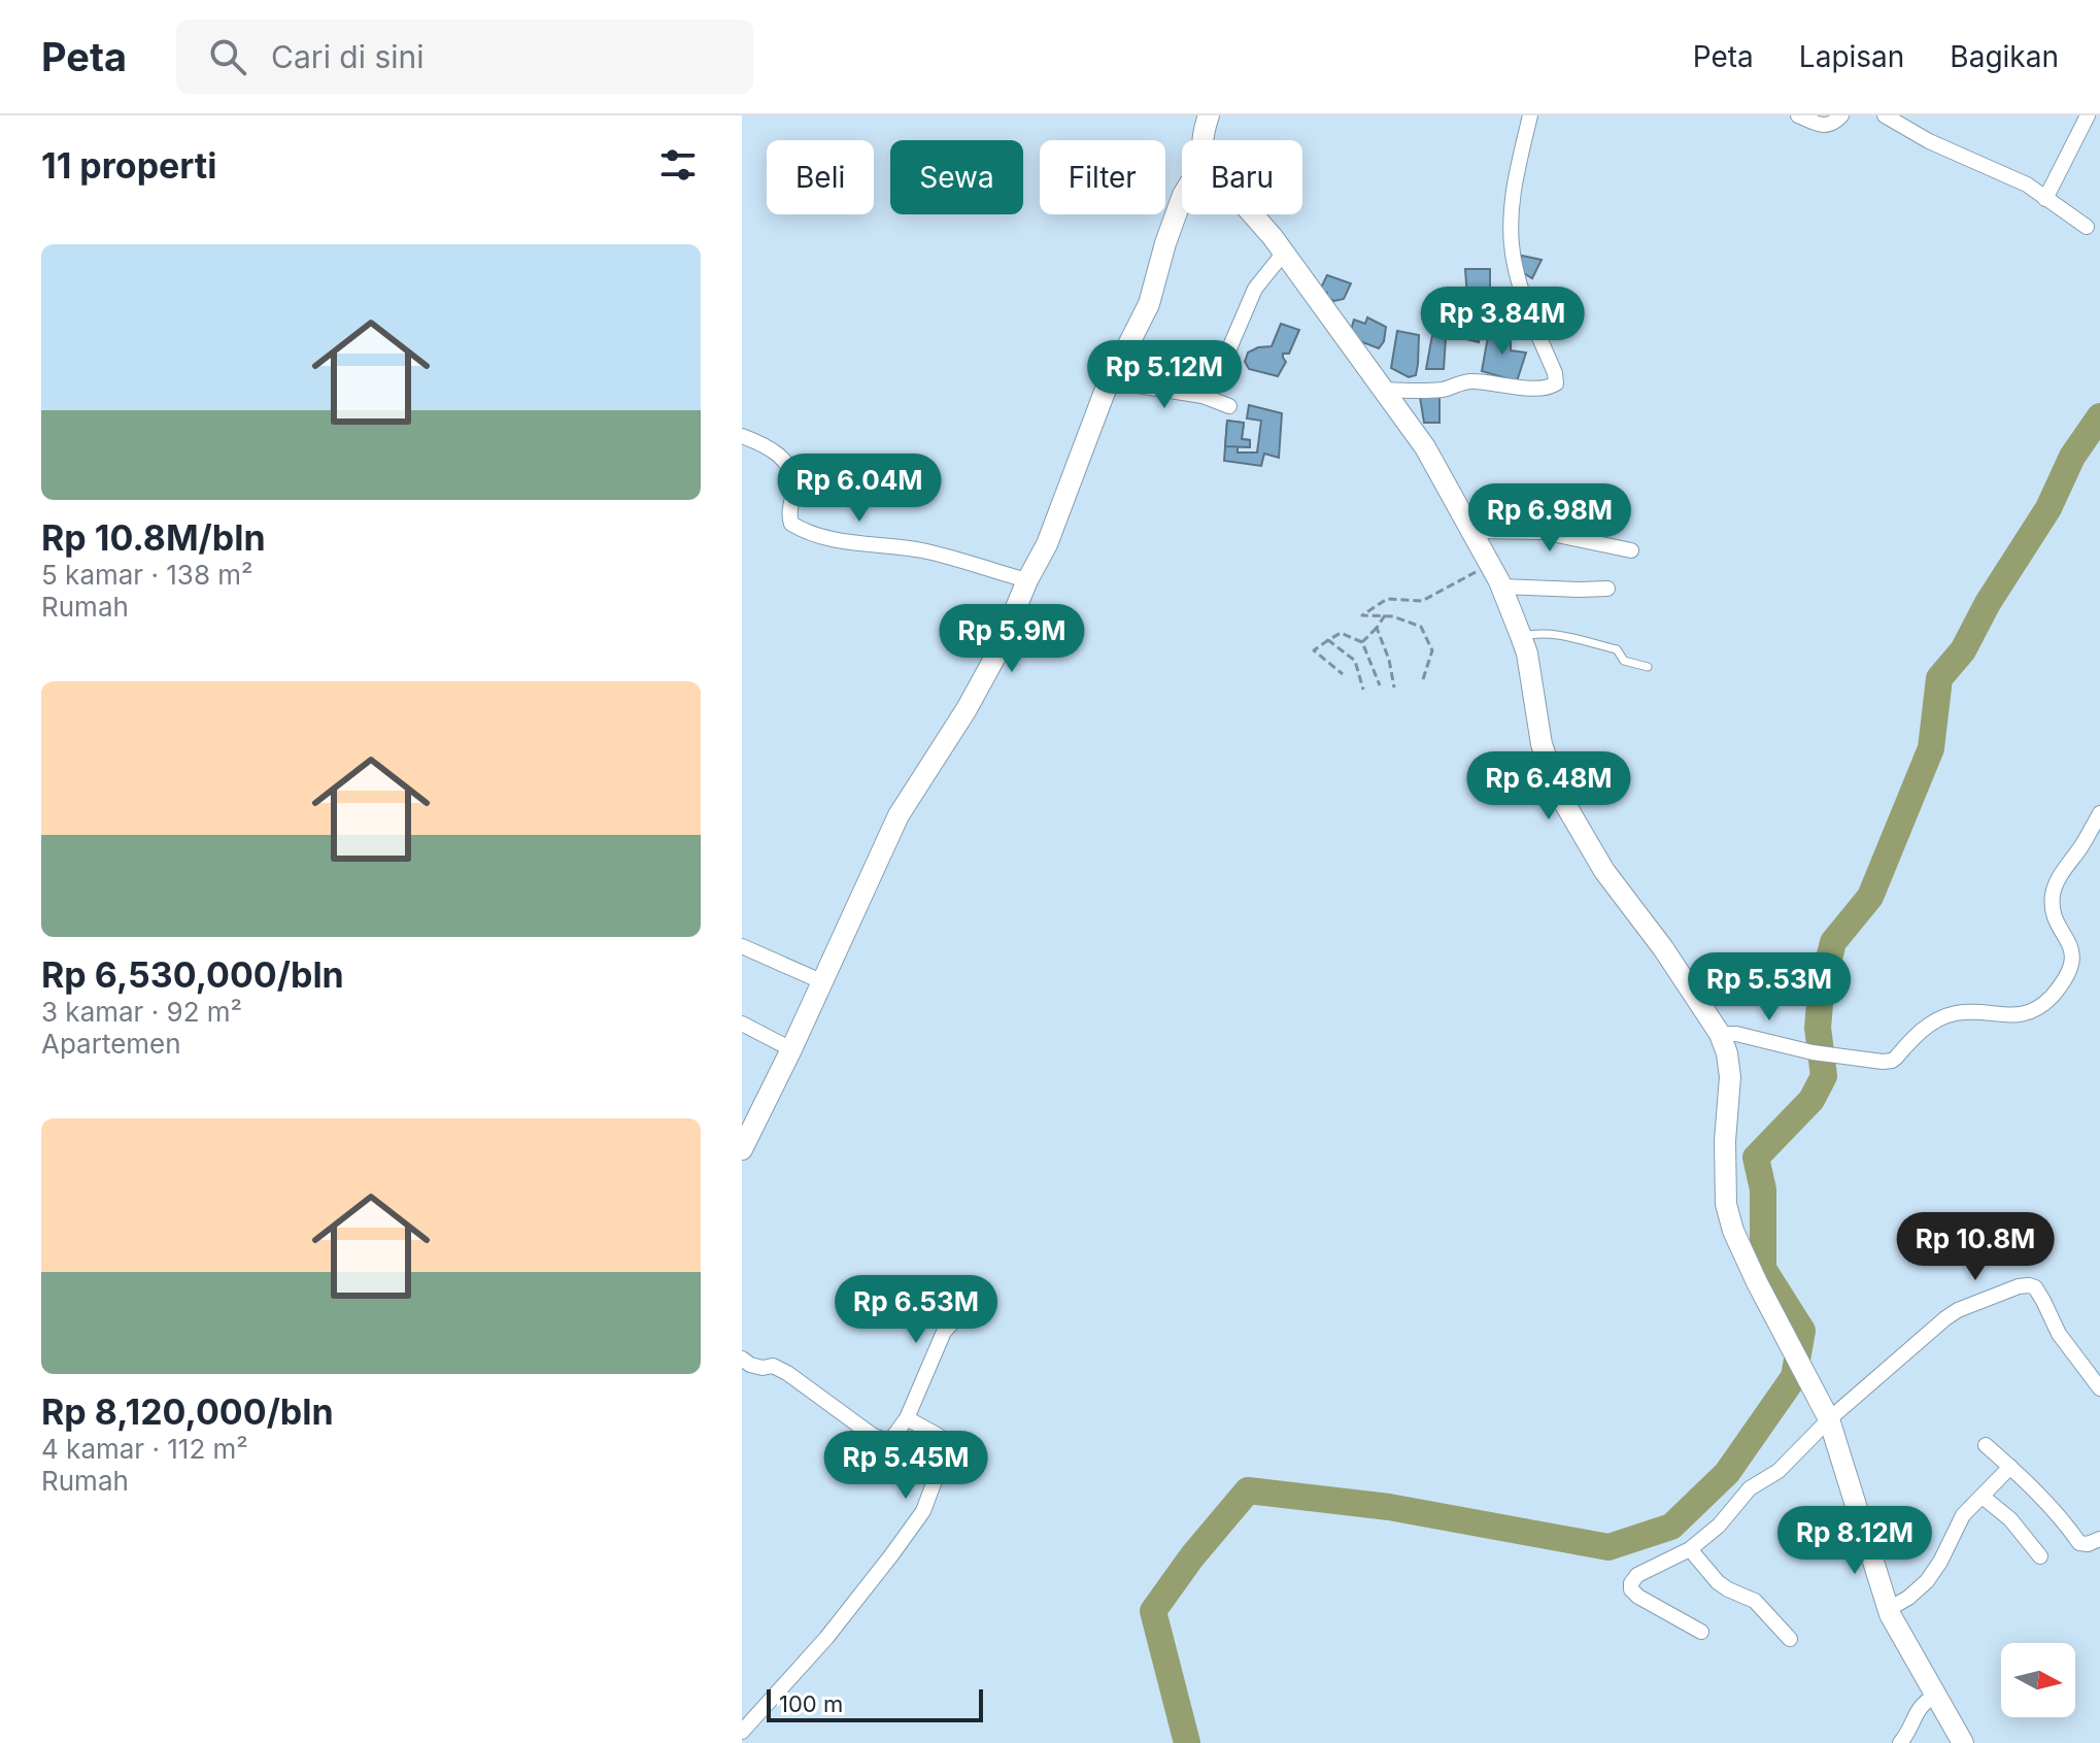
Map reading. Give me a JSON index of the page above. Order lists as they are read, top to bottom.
{
  "scale_bar": "100 m",
  "north": "right",
  "page": {
    "header": "Peta",
    "search": "Cari di sini",
    "nav": ["Peta", "Lapisan", "Bagikan"],
    "heading": "11 properti",
    "chip": [
      "Beli",
      "Sewa",
      "Filter",
      "Baru"
    ],
    "list": [
      {
        "name": "Rp 10.8M/bln",
        "note": "5 kamar · 138 m² · Rumah"
      },
      {
        "name": "Rp 6,530,000/bln",
        "note": "3 kamar · 92 m² · Apartemen"
      },
      {
        "name": "Rp 8,120,000/bln",
        "note": "4 kamar · 112 m² · Rumah"
      }
    ],
    "price": [
      "Rp 3.84M",
      "Rp 5.12M",
      "Rp 6.04M",
      "Rp 6.98M",
      "Rp 5.9M",
      "Rp 6.48M",
      "Rp 5.53M",
      "Rp 10.8M",
      "Rp 6.53M",
      "Rp 5.45M",
      "Rp 8.12M"
    ],
    "scale": "100 m"
  }
}
